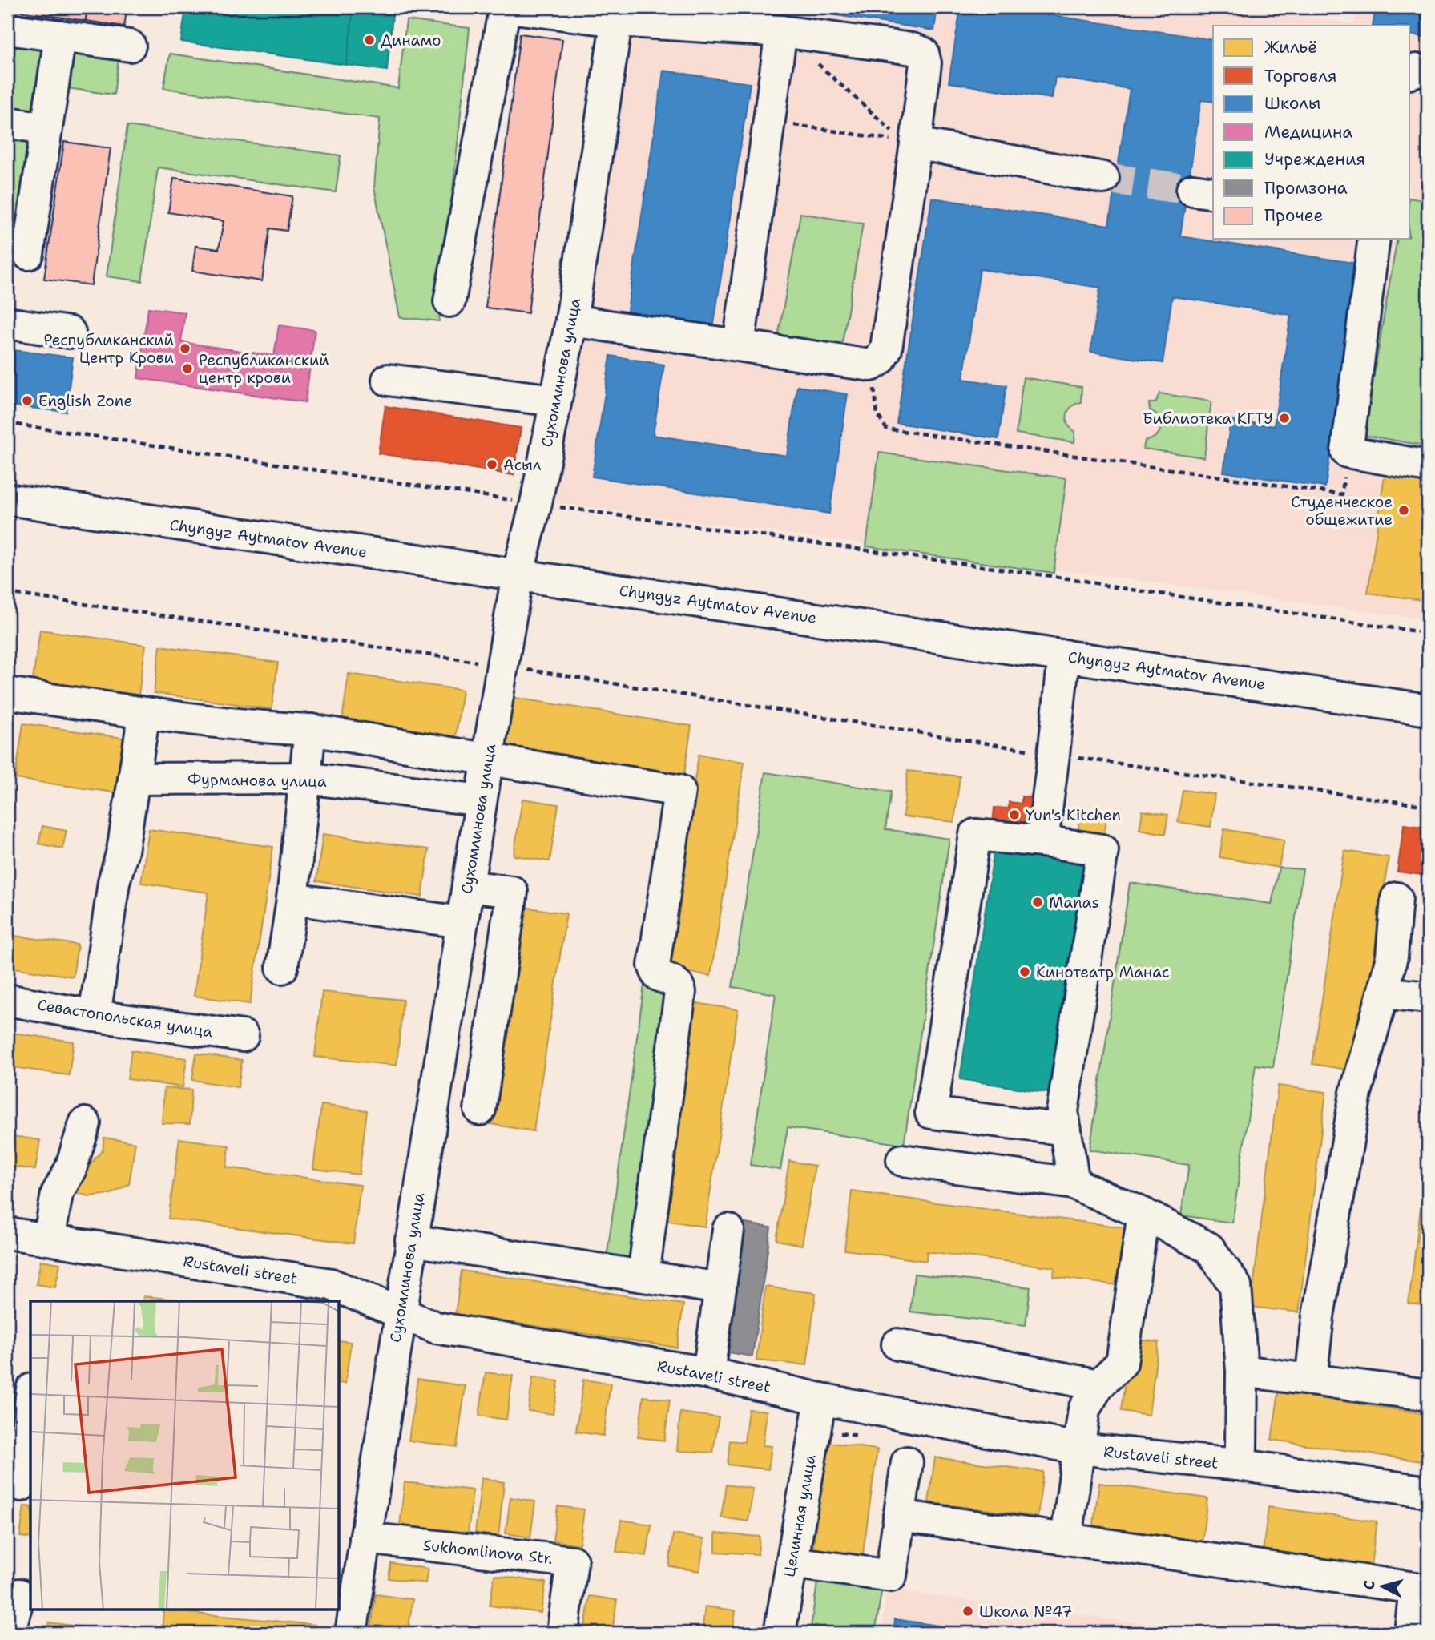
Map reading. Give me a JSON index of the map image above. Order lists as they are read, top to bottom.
{
  "streets": {
    "street": [
      "Сухомлинова улица",
      "Chyngyz Aytmatov Avenue",
      "Фурманова улица",
      "Севастопольская улица",
      "Rustaveli street",
      "Целинная улица",
      "Sukhomlinova Str."
    ]
  },
  "crossings": [
    ["Сухомлинова улица", "Chyngyz Aytmatov Avenue"],
    ["Сухомлинова улица", "Фурманова улица"],
    ["Сухомлинова улица", "Rustaveli street"],
    ["Сухомлинова улица", "Sukhomlinova Str."],
    ["Rustaveli street", "Целинная улица"]
  ],
  "places": [
    "Динамо",
    "Республиканский Центр Крови",
    "Республиканский центр крови",
    "English Zone",
    "Библиотека КГТУ",
    "Асыл",
    "Студенческое общежитие",
    "Yun's Kitchen",
    "Manas",
    "Кинотеатр Манас",
    "Школа №47"
  ],
  "legend": [
    "Жильё",
    "Торговля",
    "Школы",
    "Медицина",
    "Учреждения",
    "Промзона",
    "Прочее"
  ],
  "north": "left"
}
